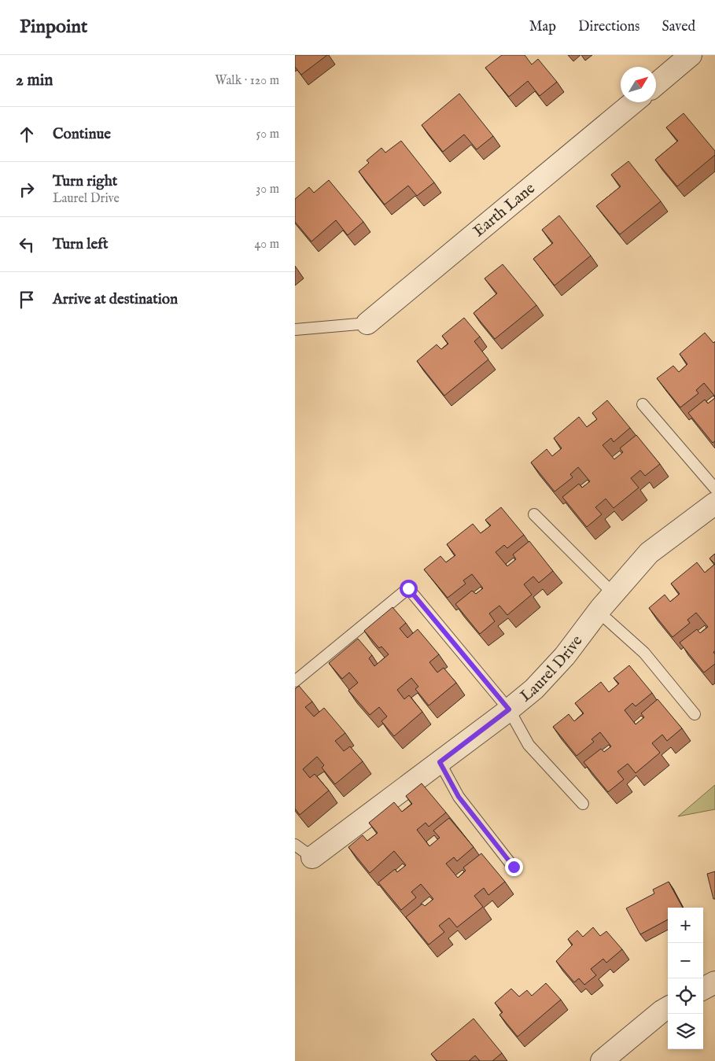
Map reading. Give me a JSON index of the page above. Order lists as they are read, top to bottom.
{
  "streets": {
    "street": ["Earth Lane", "Laurel Drive"]
  },
  "north": "top right",
  "page": {
    "header": "Pinpoint",
    "nav": ["Map", "Directions", "Saved"],
    "heading": ["2 min", "Walk · 120 m"],
    "list": [
      ["Continue", "50 m"],
      ["Turn right", "Laurel Drive", "30 m"],
      ["Turn left", "40 m"],
      "Arrive at destination"
    ],
    "map_buttons": ["+", "−"]
  }
}
